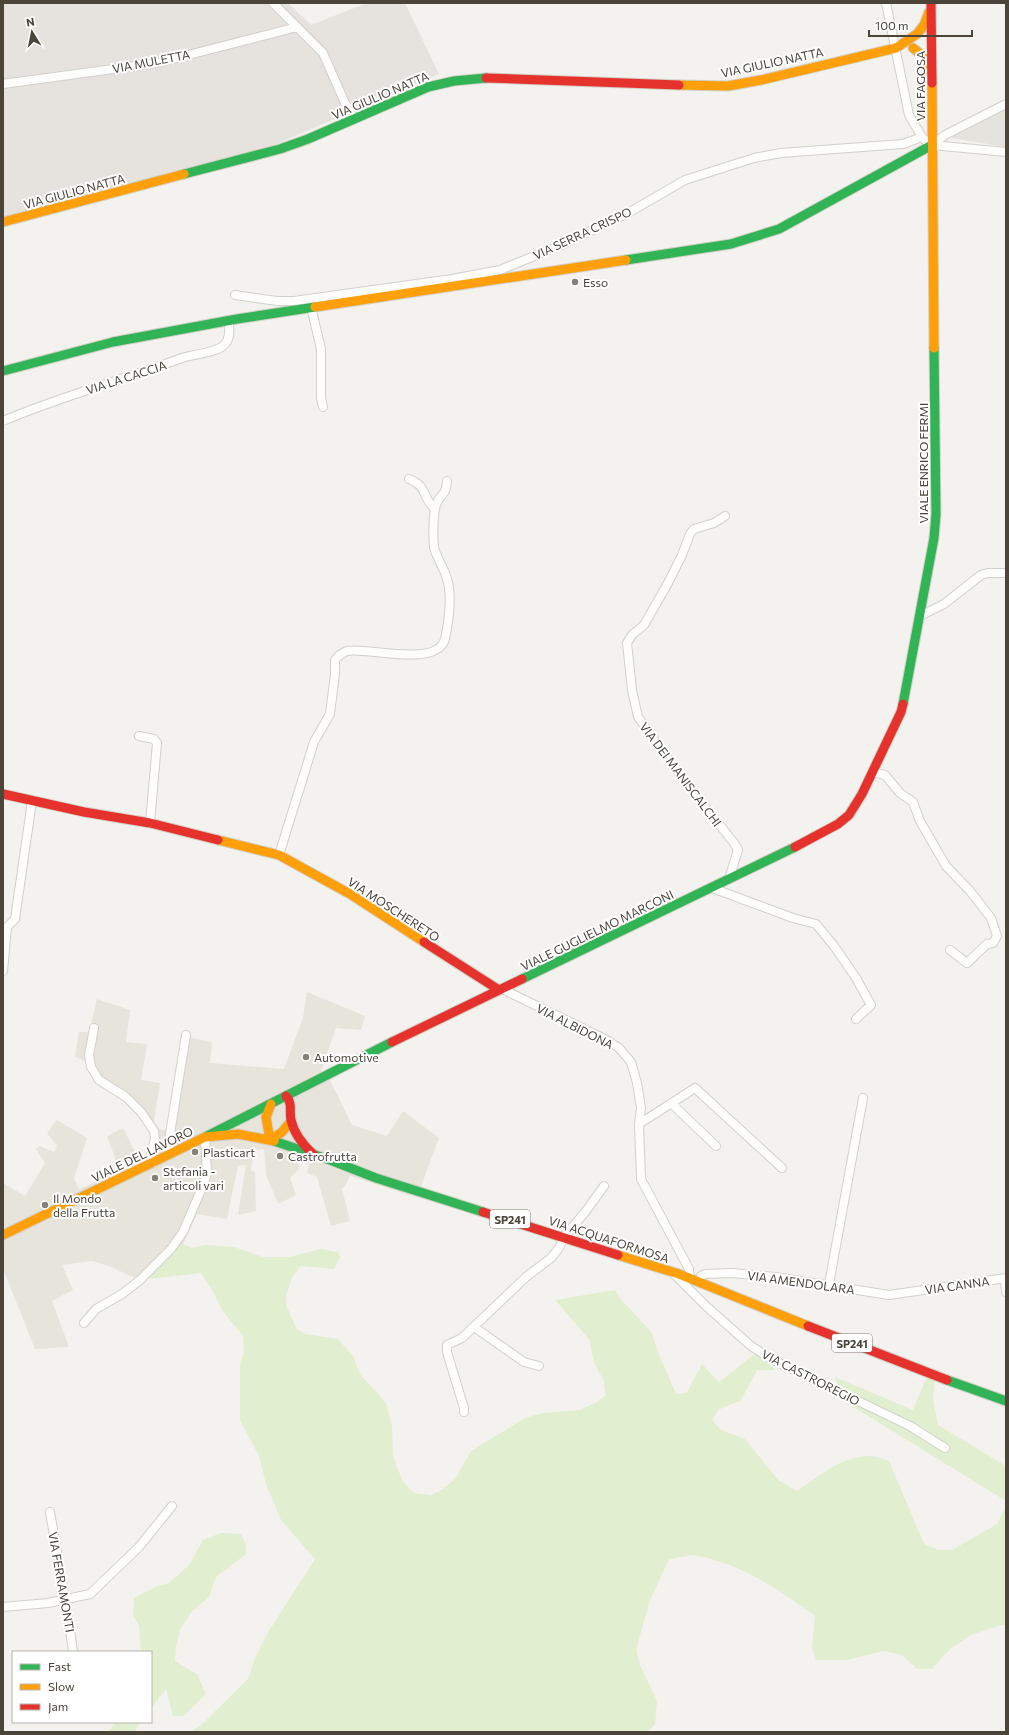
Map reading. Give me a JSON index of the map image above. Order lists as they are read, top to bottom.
{
  "streets": {
    "main road": [
      "VIA GIULIO NATTA",
      "VIA FAGOSA",
      "VIALE ENRICO FERMI",
      "VIA MOSCHERETO",
      "VIALE GUGLIELMO MARCONI",
      "VIALE DEL LAVORO",
      "SP241",
      "VIA ACQUAFORMOSA"
    ],
    "street": [
      "VIA MULETTA",
      "VIA SERRA CRISPO",
      "VIA LA CACCIA",
      "VIA DEI MANISCALCHI",
      "VIA ALBIDONA",
      "VIA AMENDOLARA",
      "VIA CANNA",
      "VIA CASTROREGIO",
      "VIA FERRAMONTI"
    ]
  },
  "crossings": [
    ["VIA FAGOSA", "VIALE ENRICO FERMI"],
    ["VIALE ENRICO FERMI", "VIALE GUGLIELMO MARCONI"],
    ["VIA DEI MANISCALCHI", "VIALE GUGLIELMO MARCONI"],
    ["VIA MOSCHERETO", "VIALE GUGLIELMO MARCONI"],
    ["VIA MOSCHERETO", "VIA ALBIDONA"],
    ["VIALE GUGLIELMO MARCONI", "VIA ALBIDONA"],
    ["VIALE GUGLIELMO MARCONI", "VIALE DEL LAVORO"],
    ["VIA ALBIDONA", "SP241"],
    ["VIA ALBIDONA", "VIA ACQUAFORMOSA"],
    ["VIALE DEL LAVORO", "SP241"],
    ["SP241", "VIA ACQUAFORMOSA"],
    ["SP241", "VIA AMENDOLARA"],
    ["VIA ACQUAFORMOSA", "VIA CASTROREGIO"],
    ["VIA AMENDOLARA", "VIA CANNA"]
  ],
  "places": [
    "Esso",
    "Automotive",
    "Plasticart",
    "Castrofrutta",
    "Stefania - articoli vari",
    "Il Mondo della Frutta"
  ],
  "legend": ["Fast", "Slow", "Jam"],
  "scale_bar": "100 m",
  "north": "top"
}
